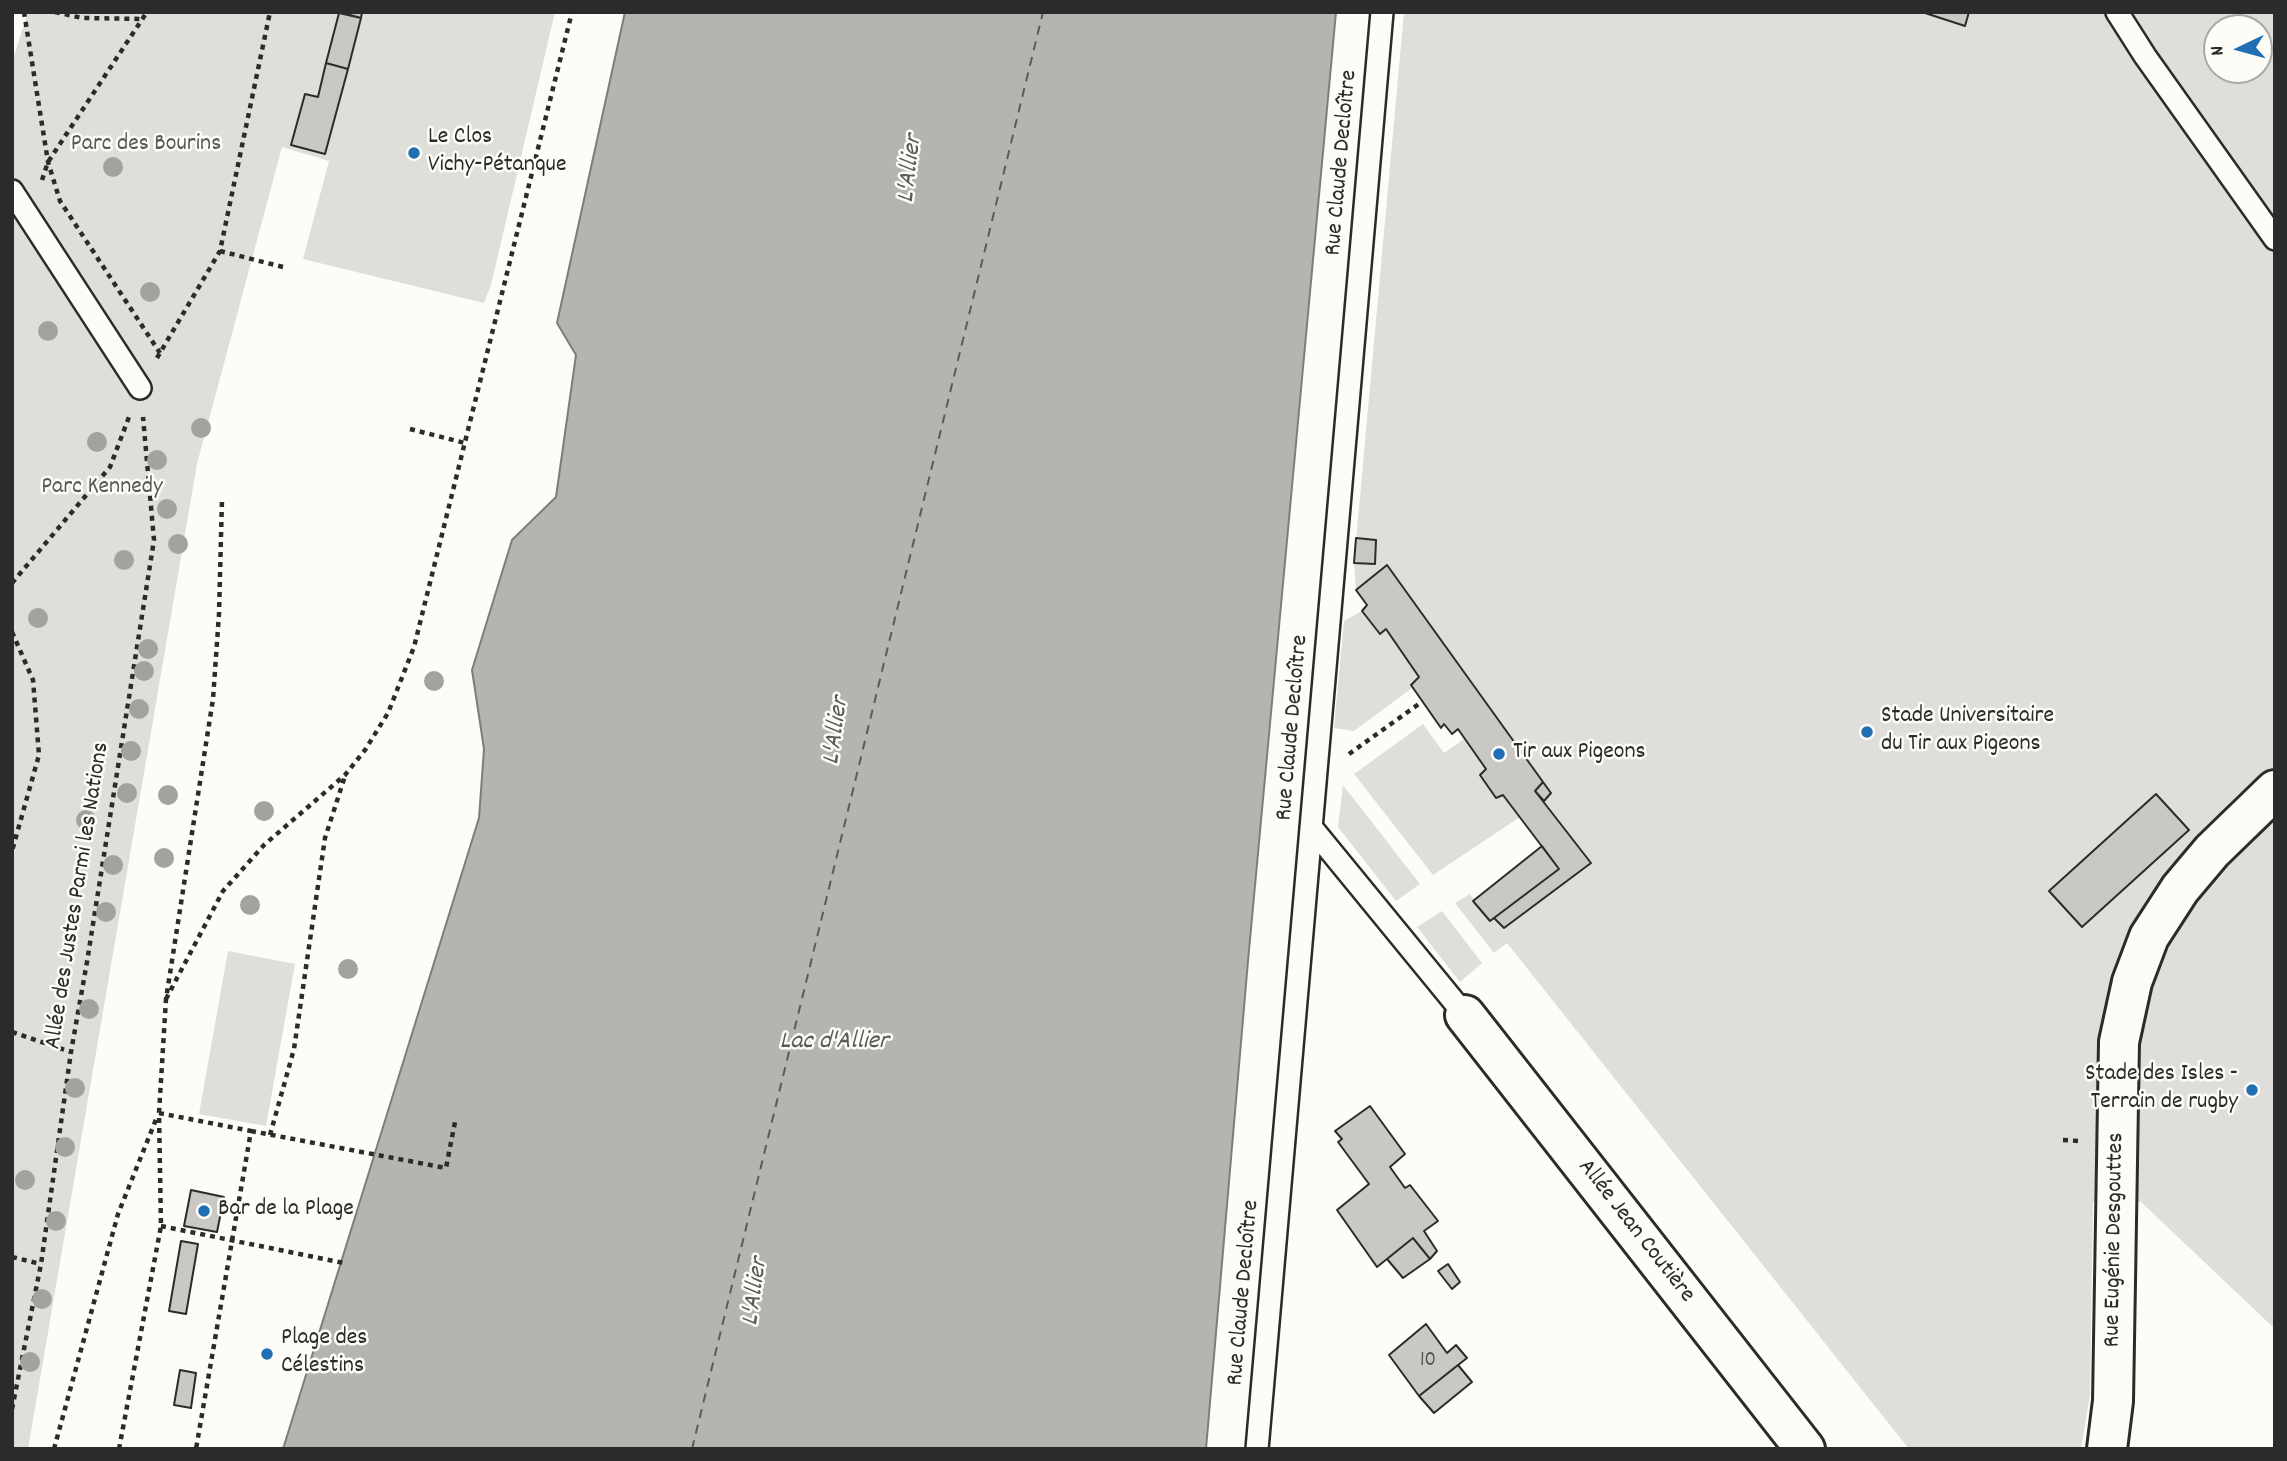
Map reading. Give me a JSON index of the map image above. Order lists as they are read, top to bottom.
{
  "streets": {
    "street": ["Allée Jean Coutière", "Rue Eugénie Desgouttes"],
    "lane": ["Rue Claude Decloître"],
    "path": ["Allée des Justes Parmi les Nations"]
  },
  "water": ["L'Allier", "Lac d'Allier"],
  "parks": ["Parc des Bourins", "Parc Kennedy"],
  "places": [
    "Le Clos Vichy-Pétanque",
    "Stade Universitaire du Tir aux Pigeons",
    "Tir aux Pigeons",
    "Stade des Isles - Terrain de rugby",
    "Bar de la Plage",
    "Plage des Célestins"
  ],
  "house_numbers": ["10"],
  "north": "left"
}
